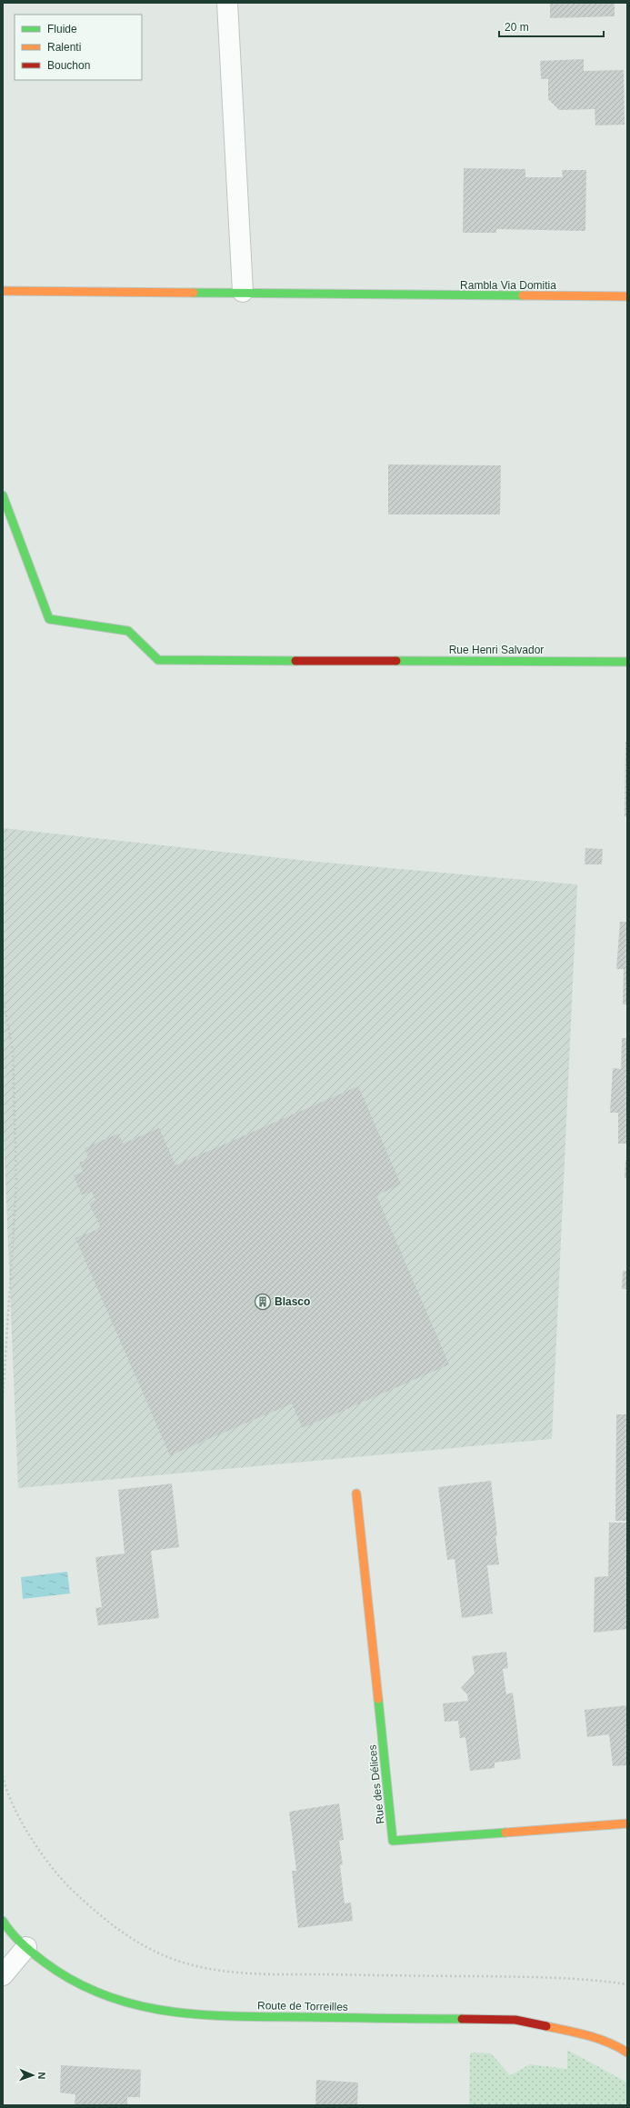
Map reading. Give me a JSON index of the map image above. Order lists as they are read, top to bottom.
{
  "streets": {
    "street": [
      "Rambla Via Domitia",
      "Rue Henri Salvador",
      "Rue des Délices",
      "Route de Torreilles"
    ]
  },
  "places": {
    "building": ["Blasco"]
  },
  "legend": ["Fluide", "Ralenti", "Bouchon"],
  "scale_bar": "20 m",
  "north": "right"
}
